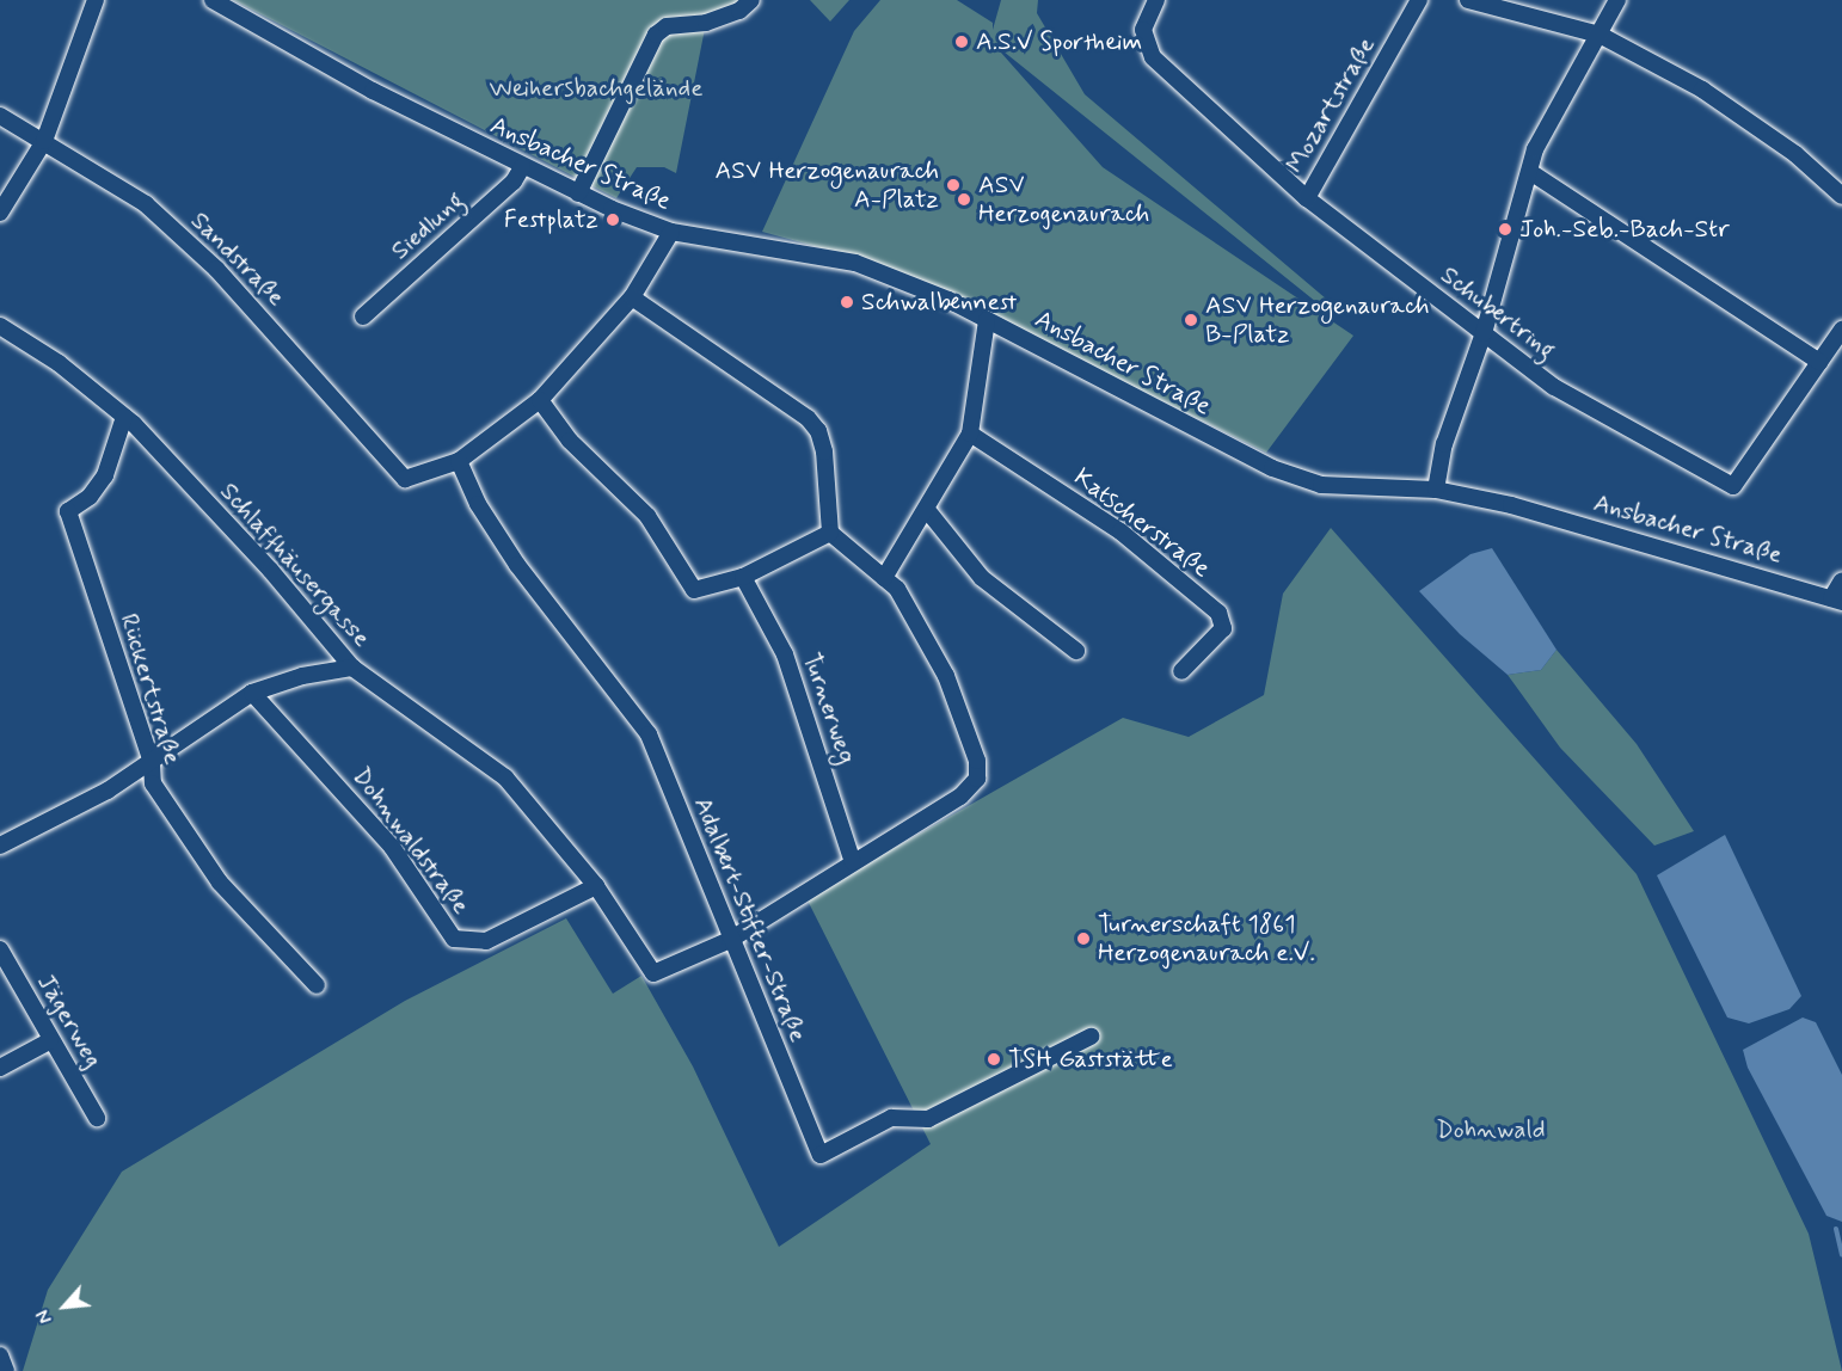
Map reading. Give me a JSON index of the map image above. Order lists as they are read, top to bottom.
{
  "streets": {
    "street": [
      "Mozartstraße",
      "Ansbacher Straße",
      "Siedlung",
      "Sandstraße",
      "Schubertring",
      "Katscherstraße",
      "Schlaffhäusergasse",
      "Rückertstraße",
      "Turnerweg",
      "Dohnwaldstraße",
      "Adalbert-Stifter-Straße",
      "Jägerweg"
    ]
  },
  "crossings": [
    ["Mozartstraße", "Schubertring"],
    ["Ansbacher Straße", "Siedlung"],
    ["Sandstraße", "Adalbert-Stifter-Straße"],
    ["Schlaffhäusergasse", "Rückertstraße"],
    ["Schlaffhäusergasse", "Dohnwaldstraße"],
    ["Schlaffhäusergasse", "Adalbert-Stifter-Straße"]
  ],
  "parks": ["Weihersbachgelände", "Dohnwald"],
  "places": [
    "A.S.V Sportheim",
    "ASV Herzogenaurach A-Platz",
    "ASV Herzogenaurach",
    "Festplatz",
    "Joh.-Seb.-Bach-Str",
    "Schwalbennest",
    "ASV Herzogenaurach B-Platz",
    "Turnerschaft 1861 Herzogenaurach e.V.",
    "TSH Gaststätte"
  ],
  "north": "bottom left"
}
